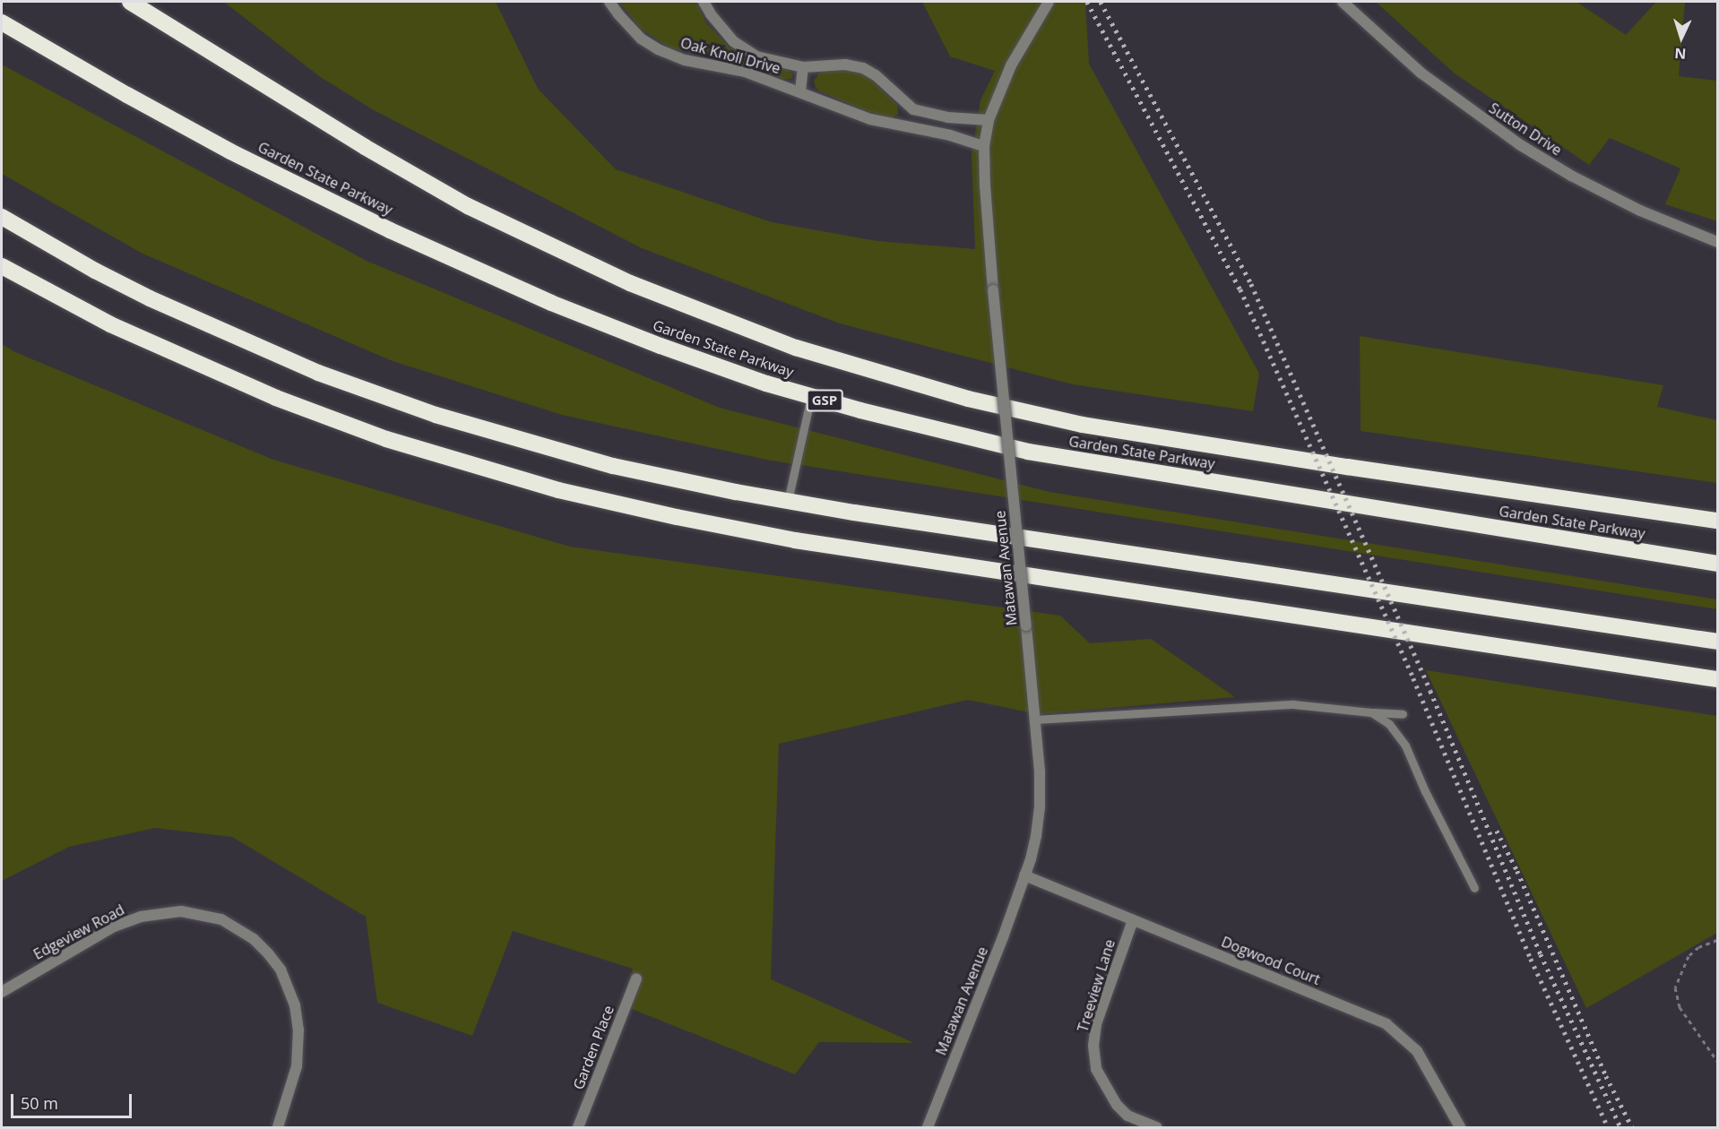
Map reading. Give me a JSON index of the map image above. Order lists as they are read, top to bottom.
{
  "streets": {
    "highway": ["Garden State Parkway", "GSP"],
    "street": [
      "Oak Knoll Drive",
      "Sutton Drive",
      "Matawan Avenue",
      "Edgeview Road",
      "Dogwood Court",
      "Treeview Lane",
      "Garden Place"
    ]
  },
  "crossings": [
    ["Oak Knoll Drive", "Matawan Avenue"],
    ["Matawan Avenue", "Dogwood Court"],
    ["Dogwood Court", "Treeview Lane"]
  ],
  "scale_bar": "50 m",
  "north": "bottom"
}
